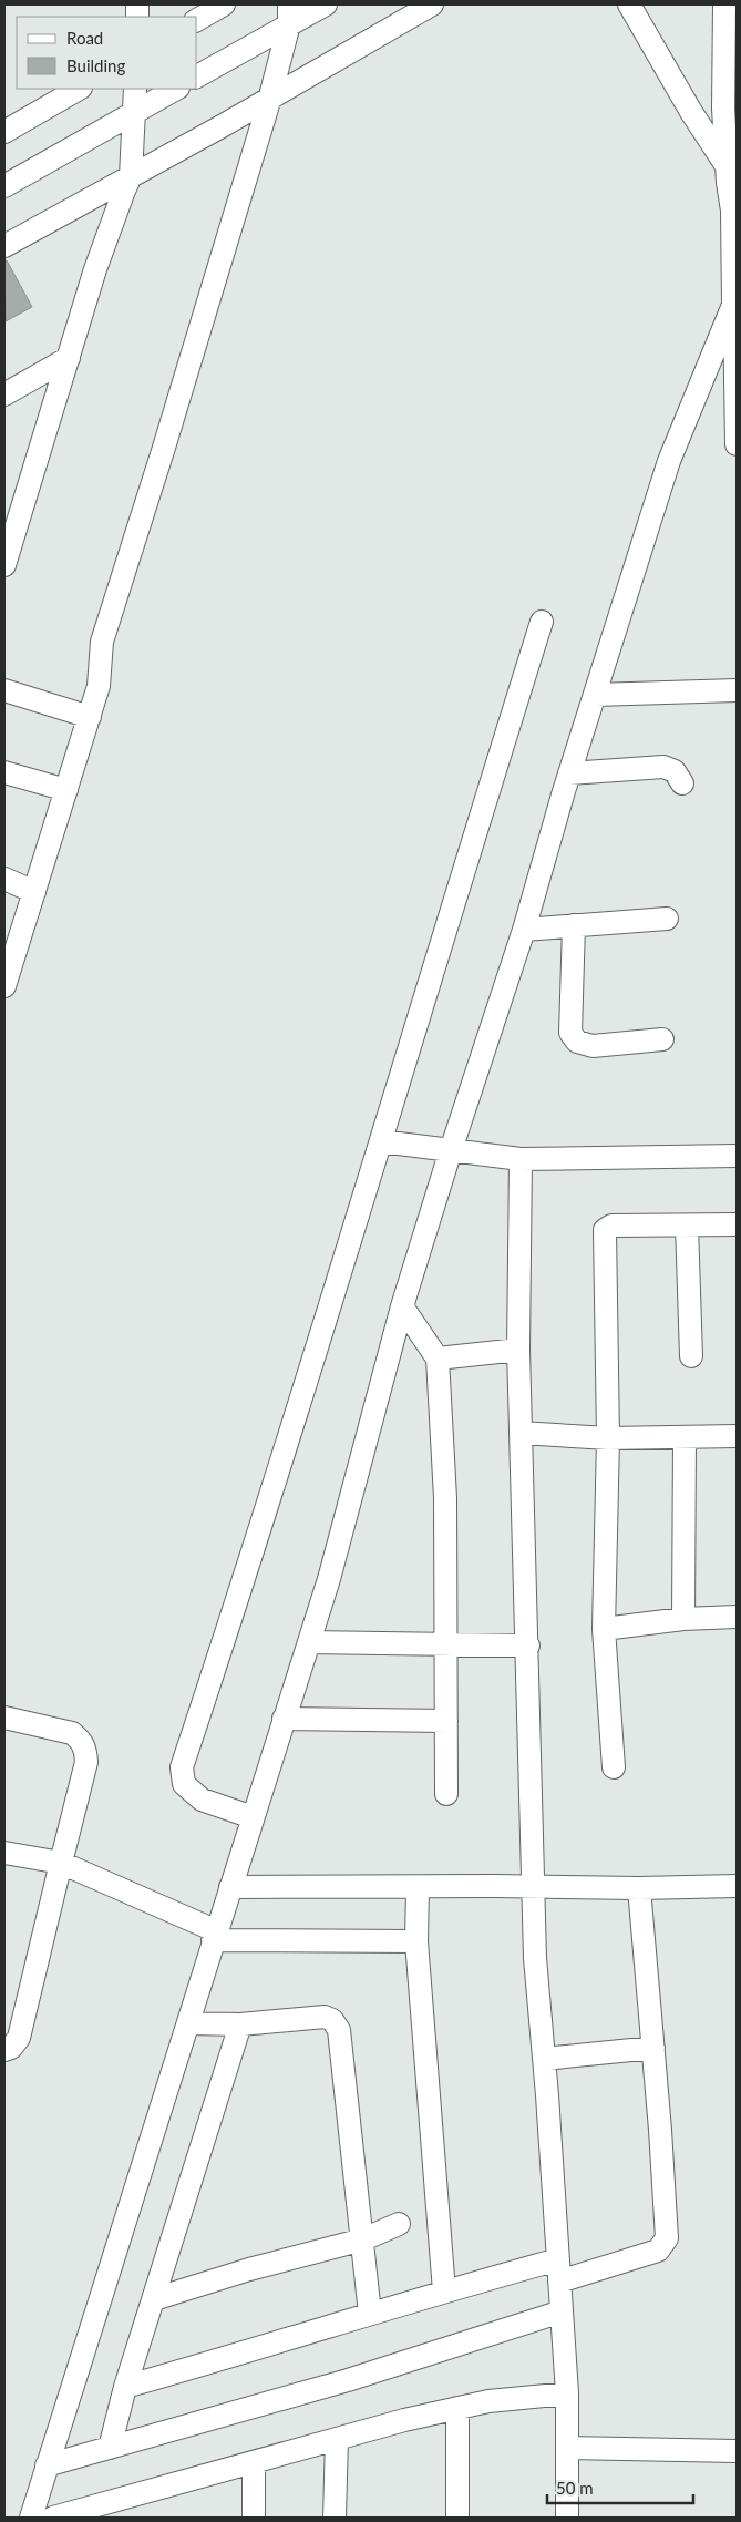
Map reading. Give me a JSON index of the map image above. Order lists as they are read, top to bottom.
{
  "legend": ["Road", "Building"],
  "scale_bar": "50 m"
}
